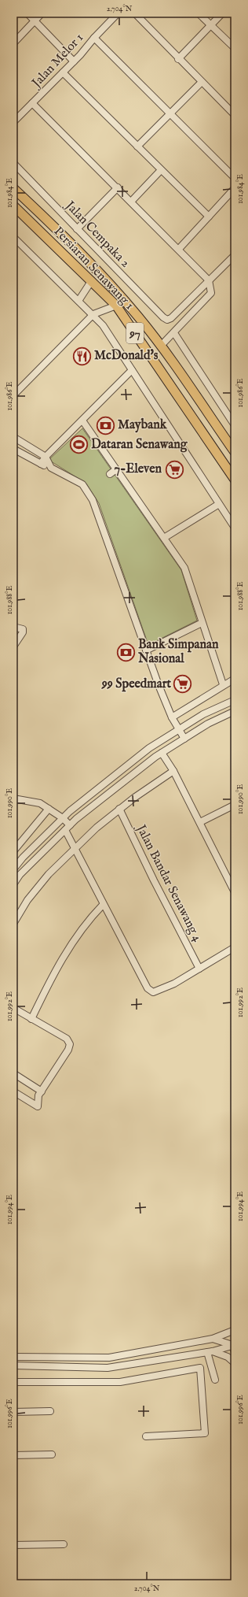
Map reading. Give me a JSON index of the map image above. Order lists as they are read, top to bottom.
{
  "streets": {
    "main road": ["Persiaran Senawang 1", "97"],
    "street": ["Jalan Melor 1", "Jalan Cempaka 2", "Jalan Bandar Senawang 4"]
  },
  "places": {
    "restaurant": ["McDonald's"],
    "bank": ["Maybank", "Bank Simpanan Nasional"],
    "sports": ["Dataran Senawang"],
    "supermarket": ["7-Eleven", "99 Speedmart"]
  },
  "coordinates": [
    "2.704°N",
    "101.984°E",
    "101.986°E",
    "101.988°E",
    "101.990°E",
    "101.992°E",
    "101.994°E",
    "101.996°E"
  ]
}
